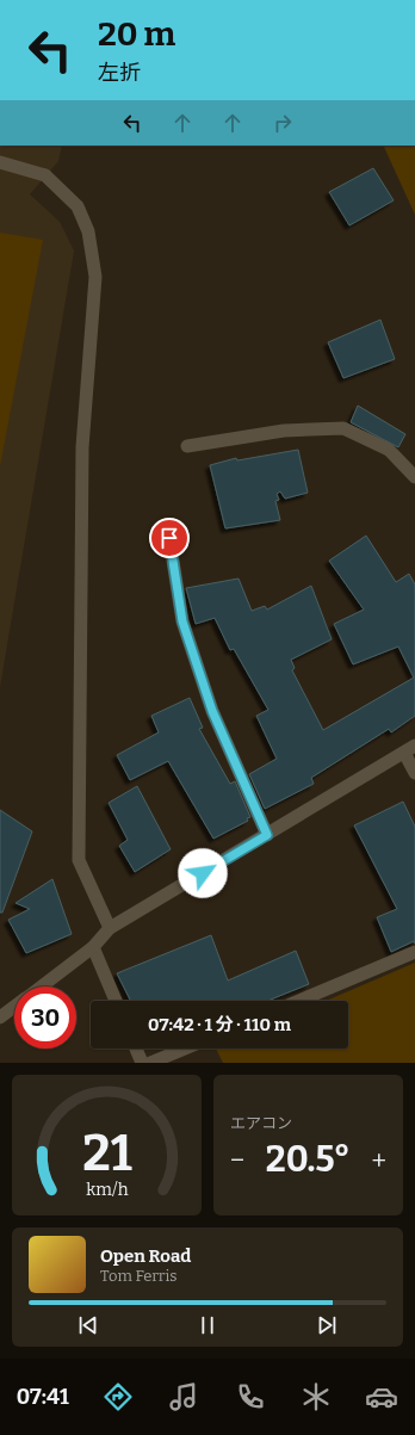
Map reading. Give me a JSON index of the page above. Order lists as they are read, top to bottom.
{
  "page": {
    "turn": ["20 m", "左折"],
    "limit": "30",
    "trip": "07:42 · 1 分 · 110 m",
    "tile": "エアコン",
    "heat": ["−", "20.5°", "+"],
    "song": ["Open Road", "Tom Ferris"],
    "tabs": "07:41",
    "gauge": ["21", "km/h"]
  }
}
